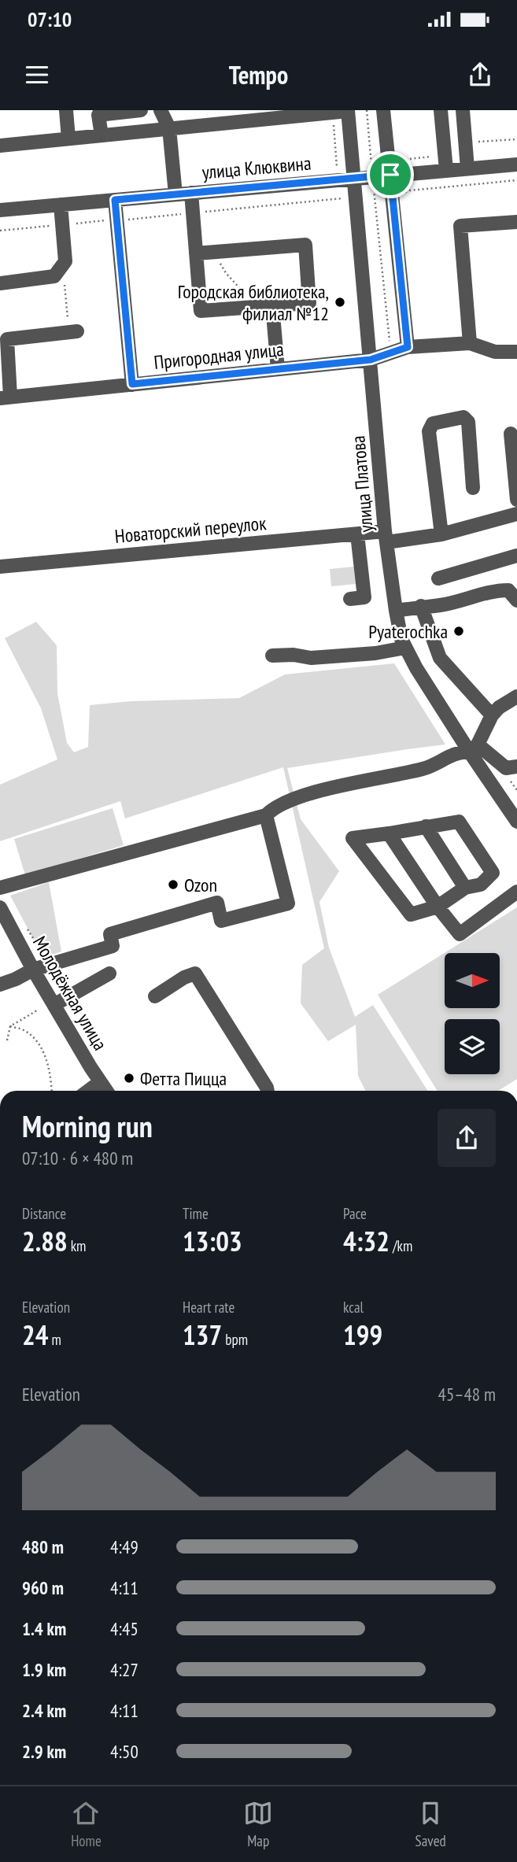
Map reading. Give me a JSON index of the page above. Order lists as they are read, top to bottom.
{
  "streets": {
    "street": [
      "улица Клюквина",
      "Пригородная улица",
      "улица Платова",
      "Новаторский переулок",
      "Молодёжная улица"
    ]
  },
  "crossings": [
    ["улица Клюквина", "улица Платова"],
    ["Пригородная улица", "улица Платова"],
    ["улица Платова", "Новаторский переулок"]
  ],
  "places": [
    "Городская библиотека, филиал №12",
    "Pyaterochka",
    "Ozon",
    "Фетта Пицца"
  ],
  "north": "right",
  "page": {
    "status": "07:10",
    "header": "Tempo",
    "heading": ["Morning run", "07:10 · 6 × 480 m"],
    "stats": [
      ["Distance", "2.88 km"],
      ["Time", "13:03"],
      ["Pace", "4:32 /km"],
      ["Elevation", "24 m"],
      ["Heart rate", "137 bpm"],
      ["kcal", "199"]
    ],
    "chart": ["Elevation", "45–48 m"],
    "list": [
      {
        "name": "480 m",
        "note": "4:49"
      },
      {
        "name": "960 m",
        "note": "4:11"
      },
      {
        "name": "1.4 km",
        "note": "4:45"
      },
      {
        "name": "1.9 km",
        "note": "4:27"
      },
      {
        "name": "2.4 km",
        "note": "4:11"
      },
      {
        "name": "2.9 km",
        "note": "4:50"
      }
    ],
    "tabs": ["Home", "Map", "Saved"]
  }
}
